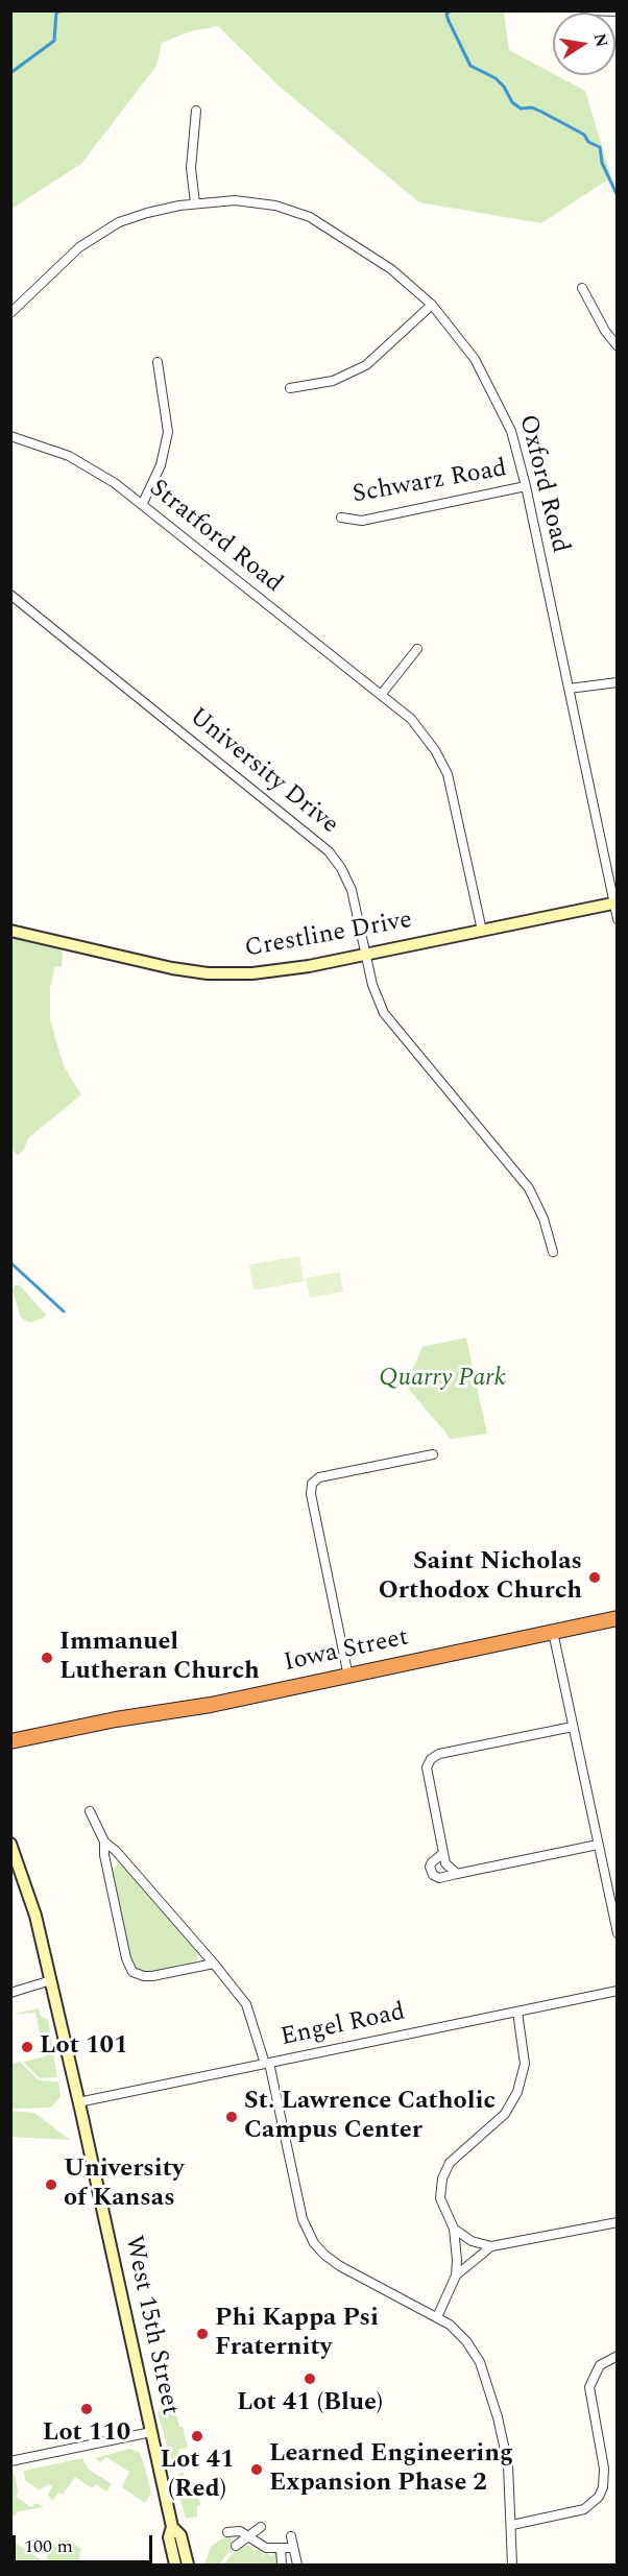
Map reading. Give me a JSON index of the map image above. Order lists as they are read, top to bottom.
{
  "streets": {
    "highway": ["Iowa Street"],
    "street": [
      "Schwarz Road",
      "Oxford Road",
      "Stratford Road",
      "University Drive",
      "Crestline Drive",
      "Engel Road",
      "West 15th Street"
    ]
  },
  "crossings": [
    ["Schwarz Road", "Oxford Road"],
    ["Oxford Road", "Crestline Drive"],
    ["Stratford Road", "Crestline Drive"],
    ["University Drive", "Crestline Drive"],
    ["Engel Road", "West 15th Street"]
  ],
  "parks": ["Quarry Park"],
  "places": [
    "Saint Nicholas Orthodox Church",
    "Immanuel Lutheran Church",
    "Lot 101",
    "St. Lawrence Catholic Campus Center",
    "University of Kansas",
    "Phi Kappa Psi Fraternity",
    "Lot 41 (Blue)",
    "Lot 110",
    "Lot 41 (Red)",
    "Learned Engineering Expansion Phase 2"
  ],
  "scale_bar": "100 m",
  "north": "right"
}
